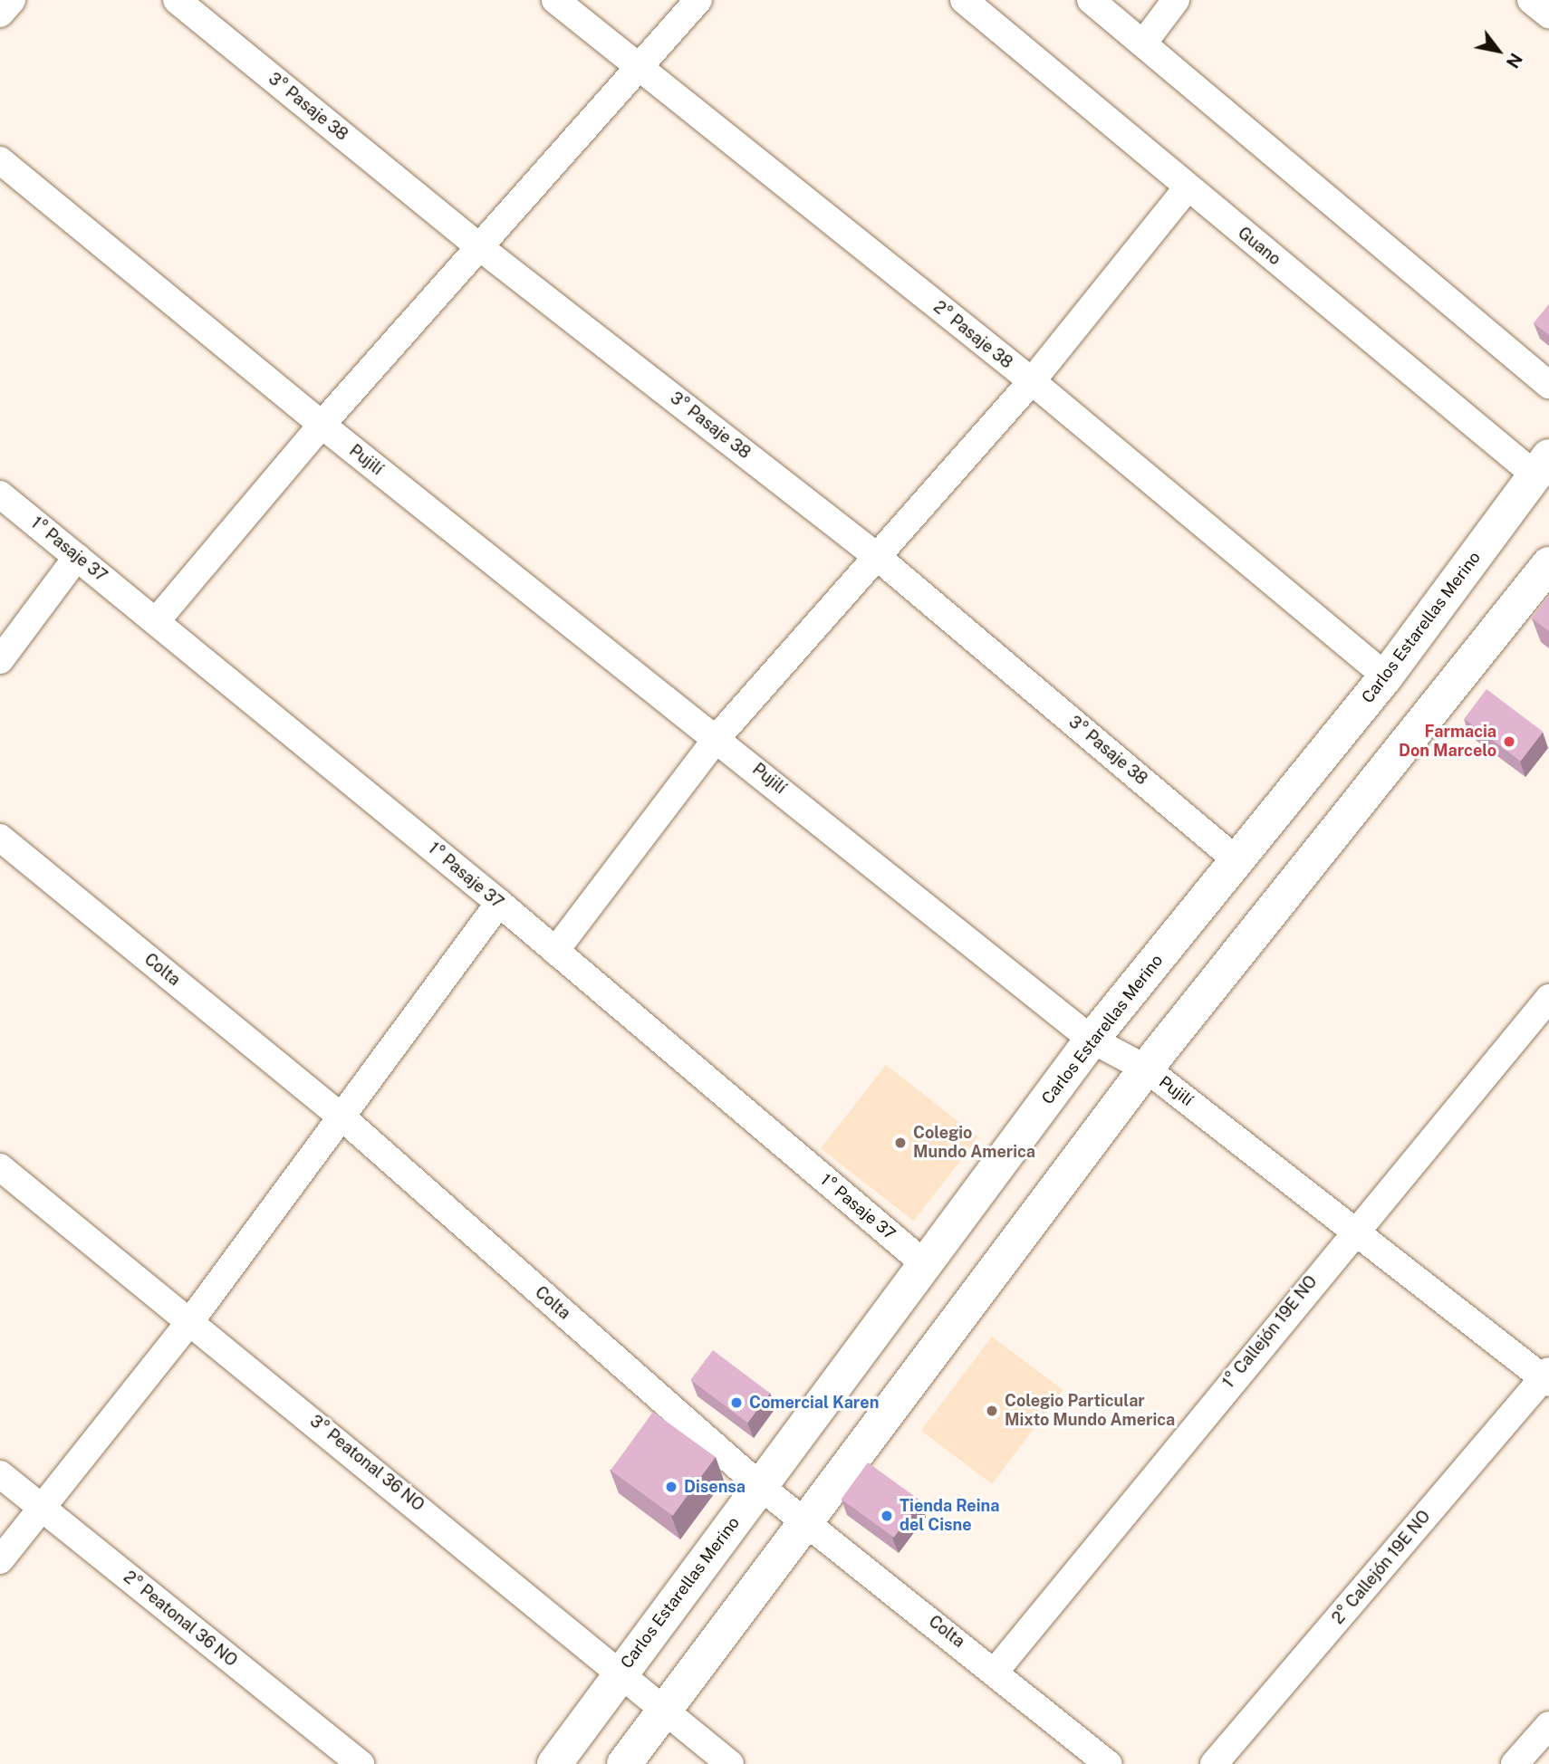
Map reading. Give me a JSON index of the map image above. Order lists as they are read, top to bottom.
{
  "streets": {
    "street": [
      "3° Pasaje 38",
      "Guano",
      "2° Pasaje 38",
      "Pujilí",
      "1° Pasaje 37",
      "Carlos Estarellas Merino",
      "Colta",
      "1° Callejón 19E NO",
      "3° Peatonal 36 NO",
      "2° Callejón 19E NO",
      "2° Peatonal 36 NO"
    ]
  },
  "crossings": [
    ["3° Pasaje 38", "Carlos Estarellas Merino"],
    ["Guano", "Carlos Estarellas Merino"],
    ["2° Pasaje 38", "Carlos Estarellas Merino"],
    ["Pujilí", "Carlos Estarellas Merino"],
    ["Pujilí", "1° Callejón 19E NO"],
    ["Pujilí", "2° Callejón 19E NO"],
    ["1° Pasaje 37", "Carlos Estarellas Merino"],
    ["Carlos Estarellas Merino", "Colta"],
    ["Carlos Estarellas Merino", "3° Peatonal 36 NO"],
    ["Colta", "1° Callejón 19E NO"]
  ],
  "places": [
    "Farmacia Don Marcelo",
    "Colegio Mundo America",
    "Comercial Karen",
    "Colegio Particular Mixto Mundo America",
    "Disensa",
    "Tienda Reina del Cisne"
  ],
  "north": "bottom right"
}
